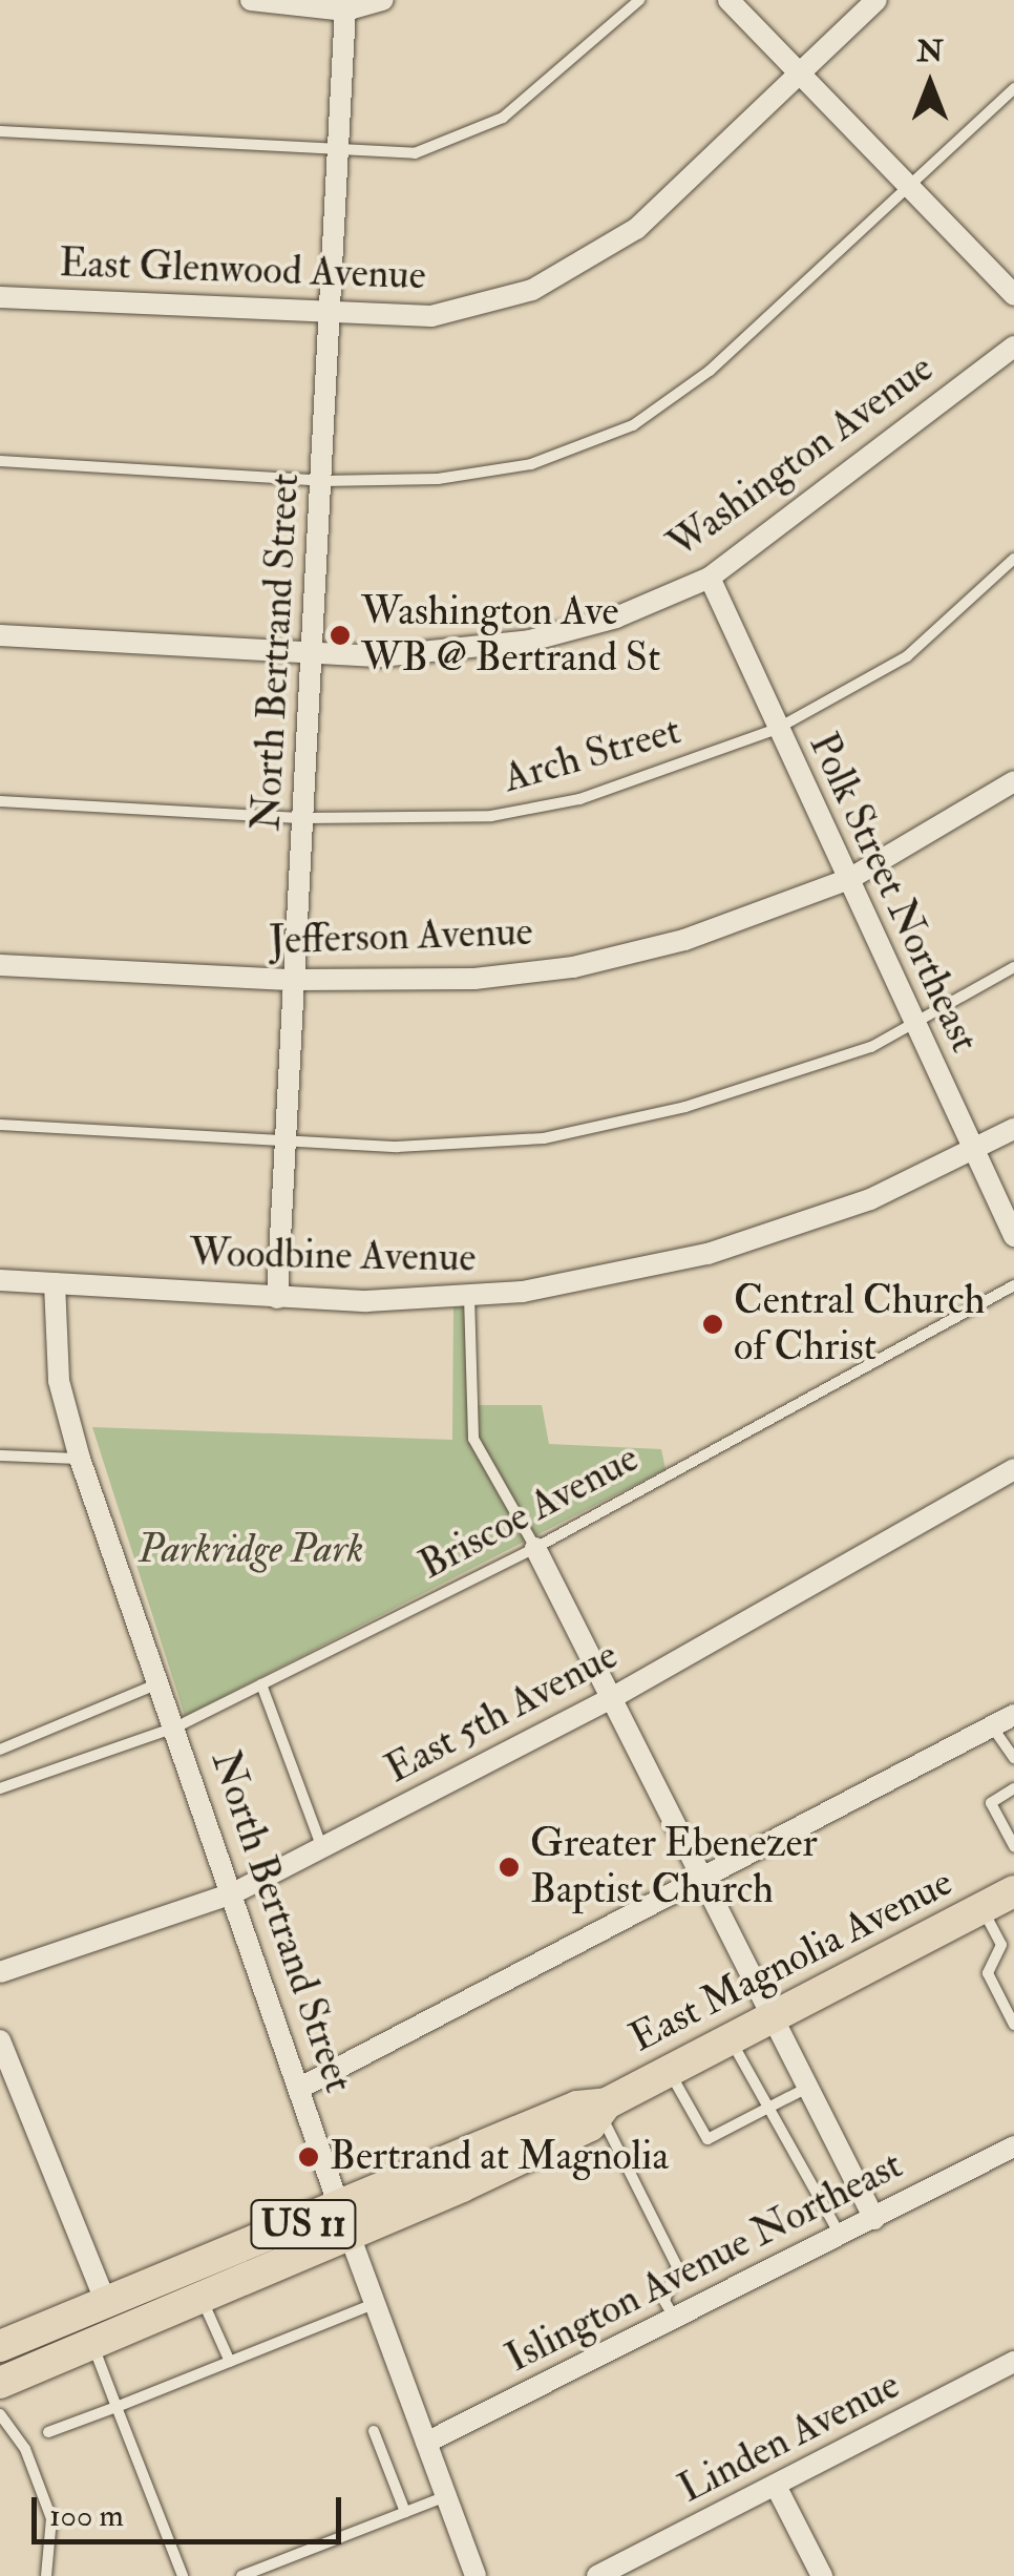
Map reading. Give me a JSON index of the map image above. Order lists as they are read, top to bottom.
{
  "streets": {
    "main road": ["East Magnolia Avenue", "US 11"],
    "street": [
      "East Glenwood Avenue",
      "Washington Avenue",
      "North Bertrand Street",
      "Polk Street Northeast",
      "Jefferson Avenue",
      "Woodbine Avenue",
      "East 5th Avenue",
      "Islington Avenue Northeast",
      "Linden Avenue"
    ],
    "lane": ["Arch Street", "Briscoe Avenue"]
  },
  "crossings": [
    ["East Glenwood Avenue", "North Bertrand Street"],
    ["Washington Avenue", "North Bertrand Street"],
    ["Washington Avenue", "Polk Street Northeast"],
    ["North Bertrand Street", "Arch Street"],
    ["North Bertrand Street", "Jefferson Avenue"],
    ["North Bertrand Street", "Woodbine Avenue"],
    ["North Bertrand Street", "Briscoe Avenue"],
    ["North Bertrand Street", "East 5th Avenue"],
    ["North Bertrand Street", "East Magnolia Avenue"],
    ["North Bertrand Street", "Islington Avenue Northeast"],
    ["Arch Street", "Polk Street Northeast"],
    ["Polk Street Northeast", "Jefferson Avenue"],
    ["Polk Street Northeast", "Woodbine Avenue"]
  ],
  "parks": ["Parkridge Park"],
  "places": [
    "Washington Ave WB @ Bertrand St",
    "Central Church of Christ",
    "Greater Ebenezer Baptist Church",
    "Bertrand at Magnolia"
  ],
  "scale_bar": "100 m",
  "north": "top"
}
